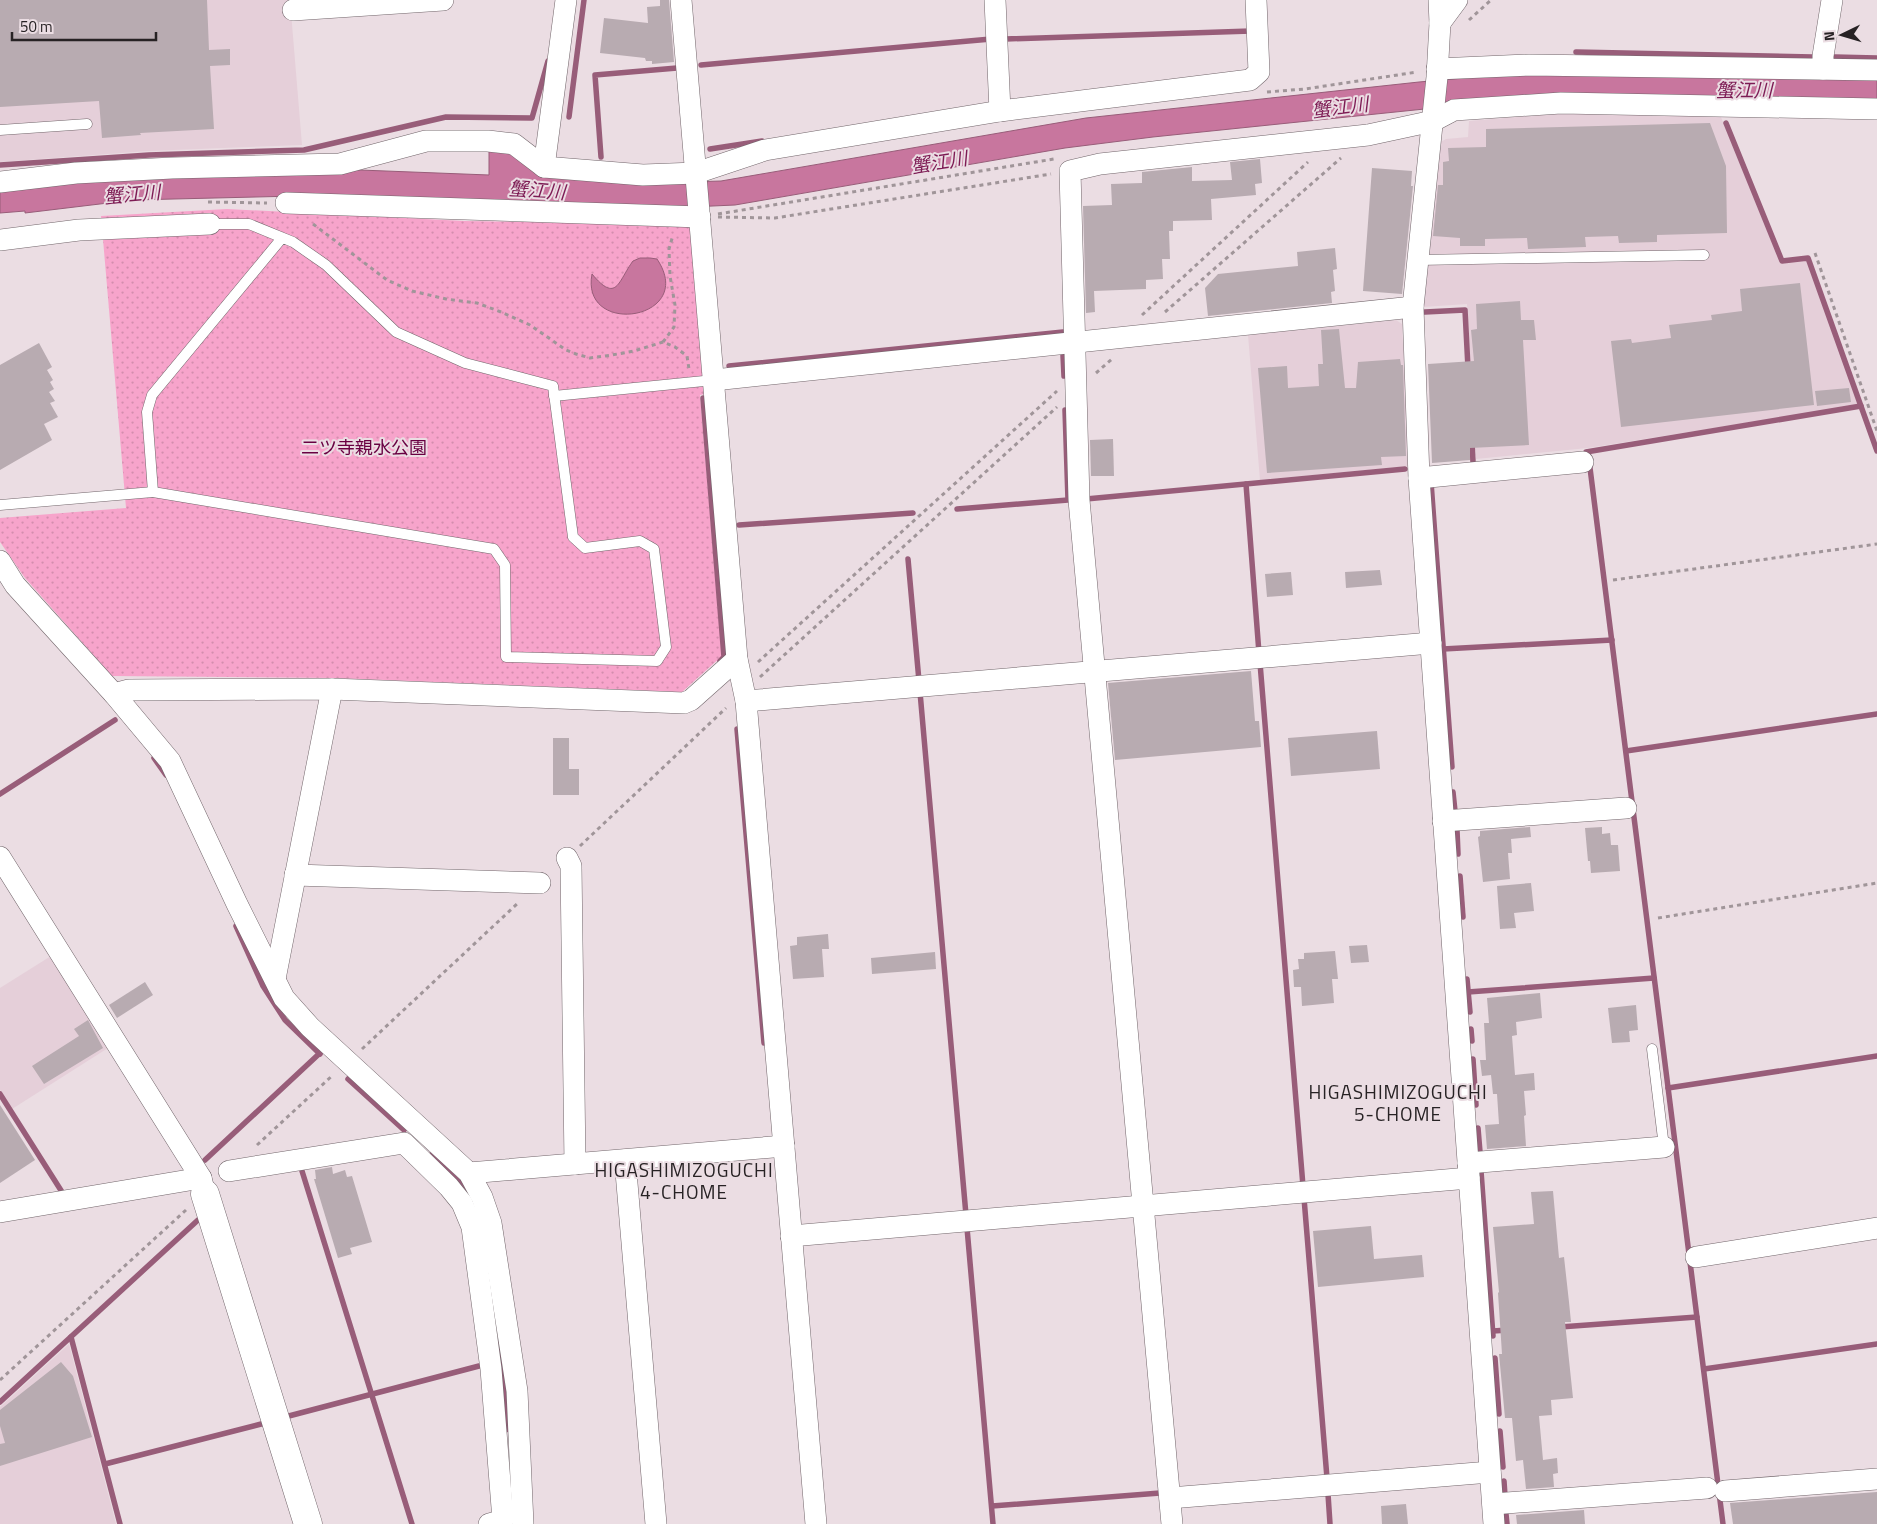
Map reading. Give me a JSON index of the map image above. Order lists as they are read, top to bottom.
{
  "districts": ["HIGASHIMIZOGUCHI 5-CHOME", "HIGASHIMIZOGUCHI 4-CHOME"],
  "water": ["蟹江川"],
  "parks": ["二ツ寺親水公園"],
  "scale_bar": "50 m",
  "north": "left"
}
